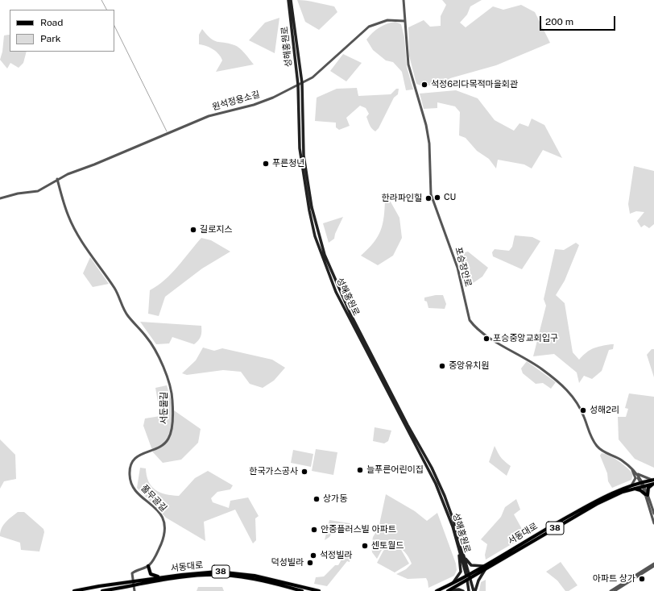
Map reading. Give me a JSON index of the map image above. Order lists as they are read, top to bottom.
{
  "streets": {
    "main road": ["성해홍원로", "38", "서동대로"],
    "street": [
      "원석정용소길",
      "포승장안로",
      "서둔물길",
      "풀무골길"
    ]
  },
  "crossings": [
    ["성해홍원로", "원석정용소길"],
    ["성해홍원로", "서동대로"],
    ["원석정용소길", "포승장안로"],
    ["원석정용소길", "서둔물길"],
    ["서둔물길", "풀무골길"]
  ],
  "places": [
    "석정6리다목적마을회관",
    "푸른청년",
    "CU",
    "한라파인힐",
    "길로지스",
    "포승중앙교회입구",
    "중앙유치원",
    "성해2리",
    "늘푸른어린이집",
    "한국가스공사",
    "상가동",
    "안중플러스빌 아파트",
    "센토월드",
    "석정빌라",
    "덕성빌라",
    "아파트 상가"
  ],
  "legend": ["Road", "Park"],
  "scale_bar": "200 m"
}
